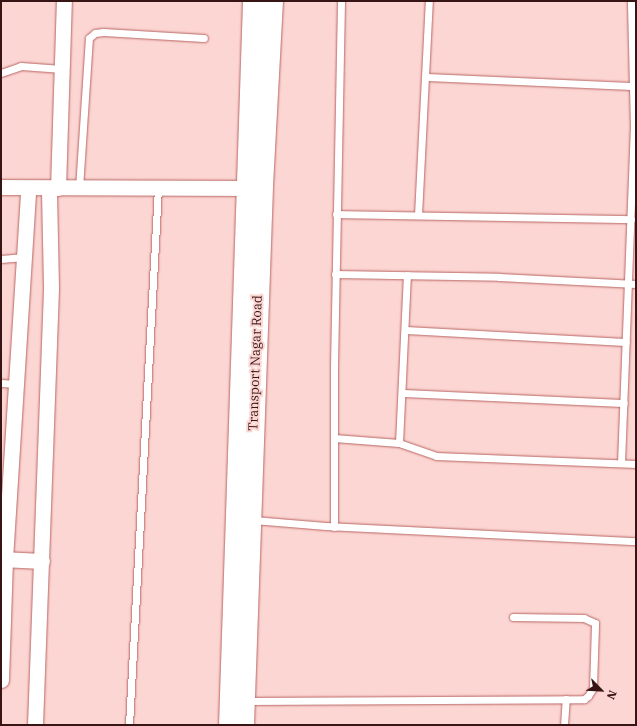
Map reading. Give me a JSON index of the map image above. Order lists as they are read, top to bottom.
{
  "streets": {
    "main road": ["Transport Nagar Road"]
  },
  "north": "bottom right"
}
